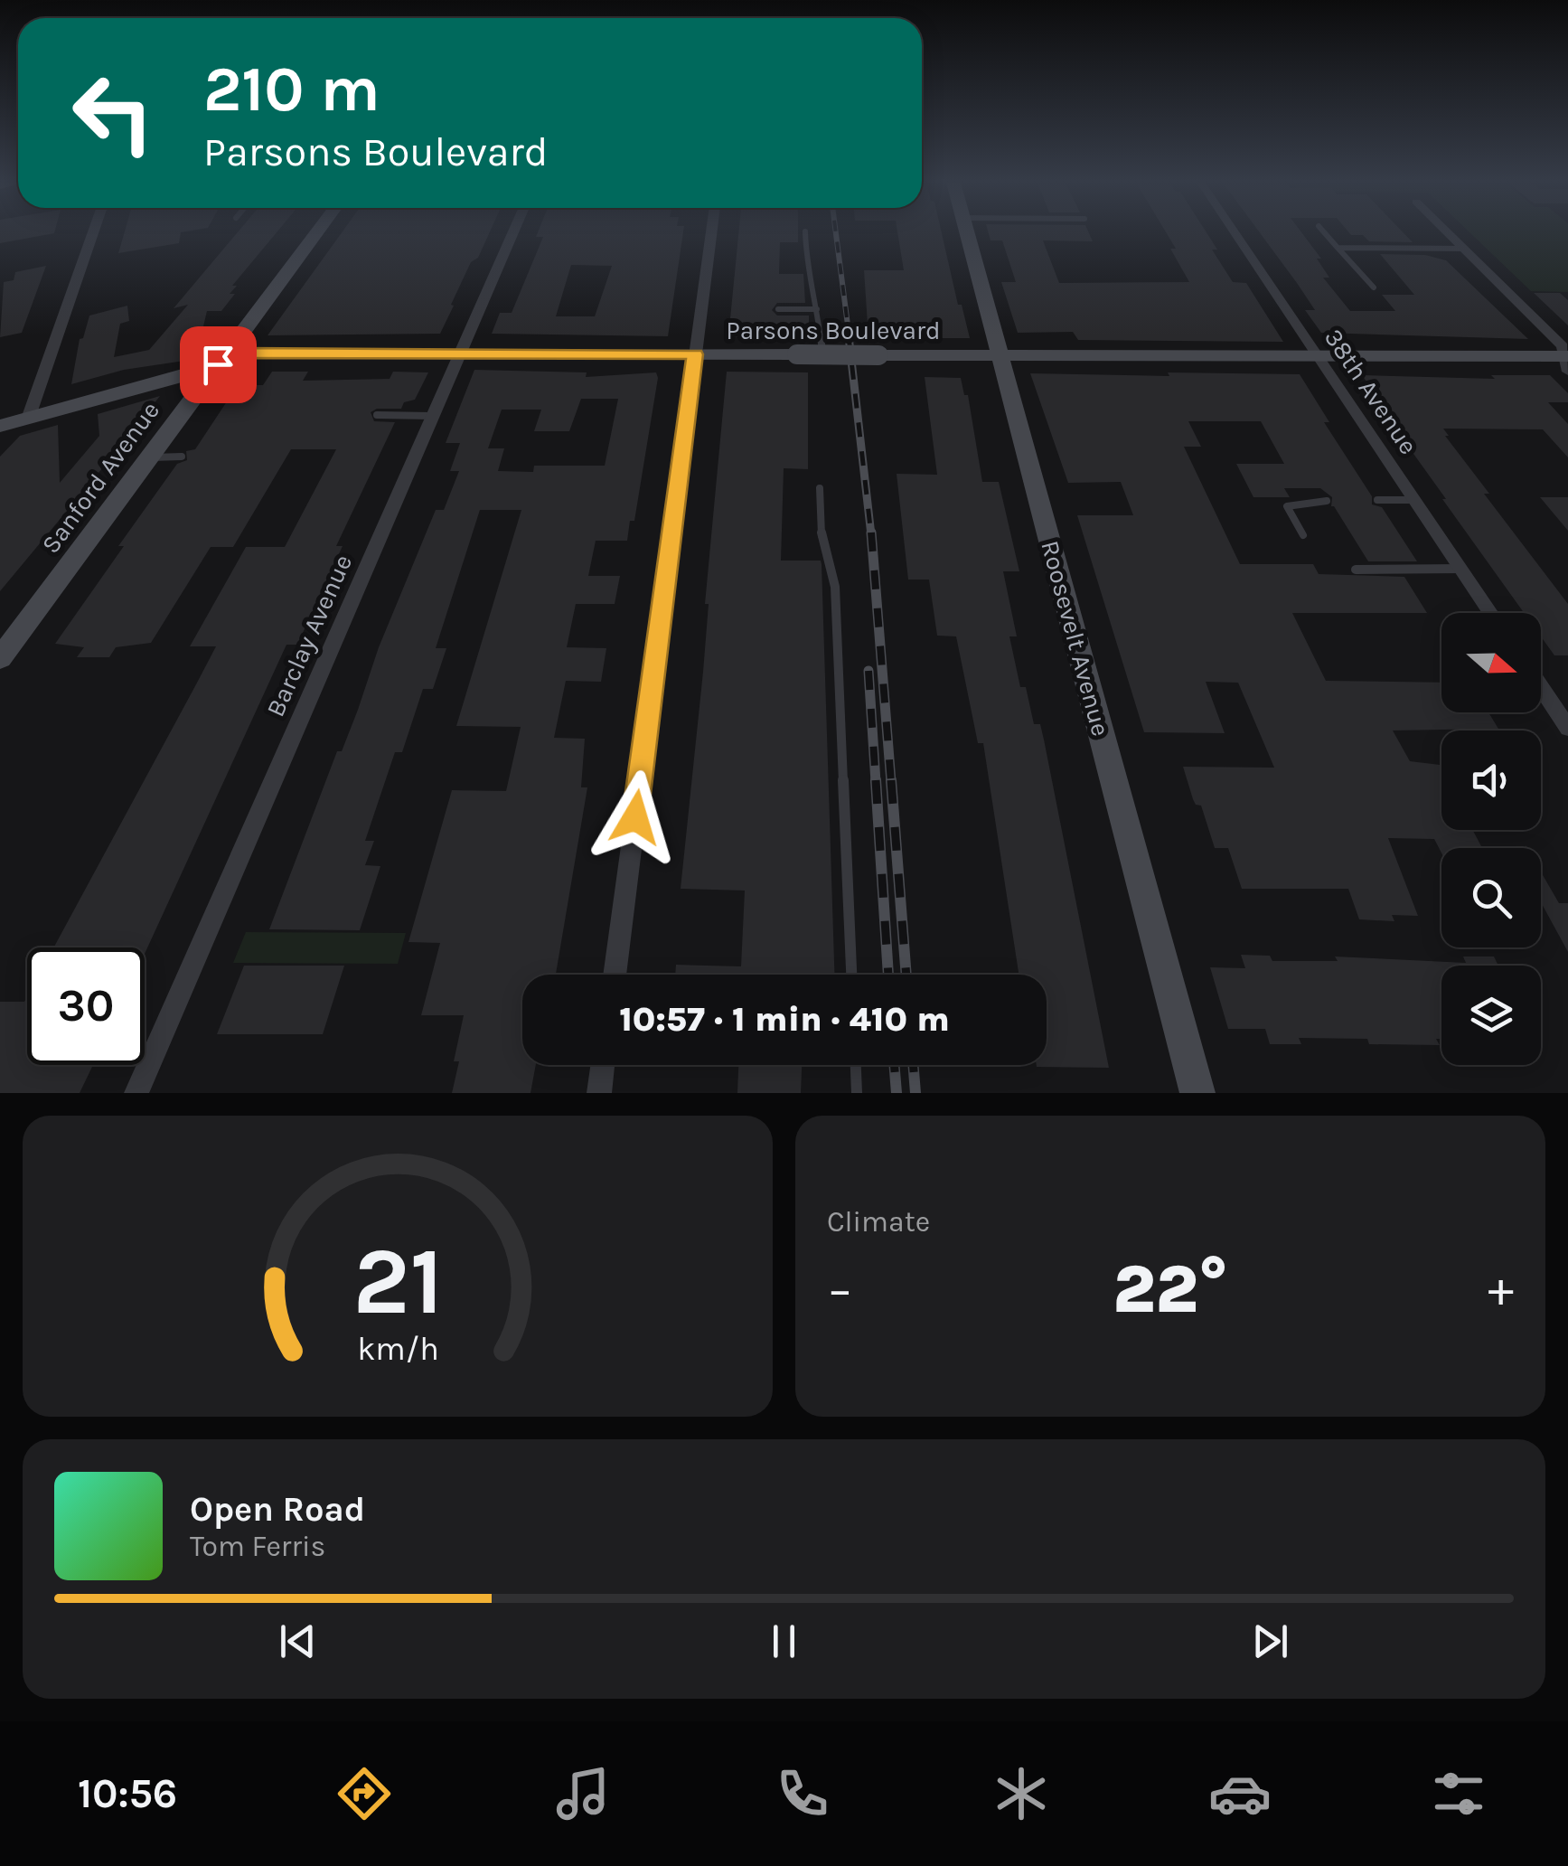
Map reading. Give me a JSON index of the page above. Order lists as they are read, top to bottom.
{
  "streets": {
    "street": [
      "Parsons Boulevard",
      "38th Avenue",
      "Sanford Avenue",
      "Barclay Avenue",
      "Roosevelt Avenue"
    ]
  },
  "crossings": [
    ["Parsons Boulevard", "38th Avenue"],
    ["Parsons Boulevard", "Sanford Avenue"],
    ["Parsons Boulevard", "Barclay Avenue"],
    ["Parsons Boulevard", "Roosevelt Avenue"]
  ],
  "north": "right",
  "page": {
    "turn": ["210 m", "Parsons Boulevard"],
    "limit": "30",
    "trip": "10:57 · 1 min · 410 m",
    "tile": "Climate",
    "heat": ["−", "22°", "+"],
    "song": ["Open Road", "Tom Ferris"],
    "tabs": "10:56",
    "gauge": ["21", "km/h"]
  }
}
